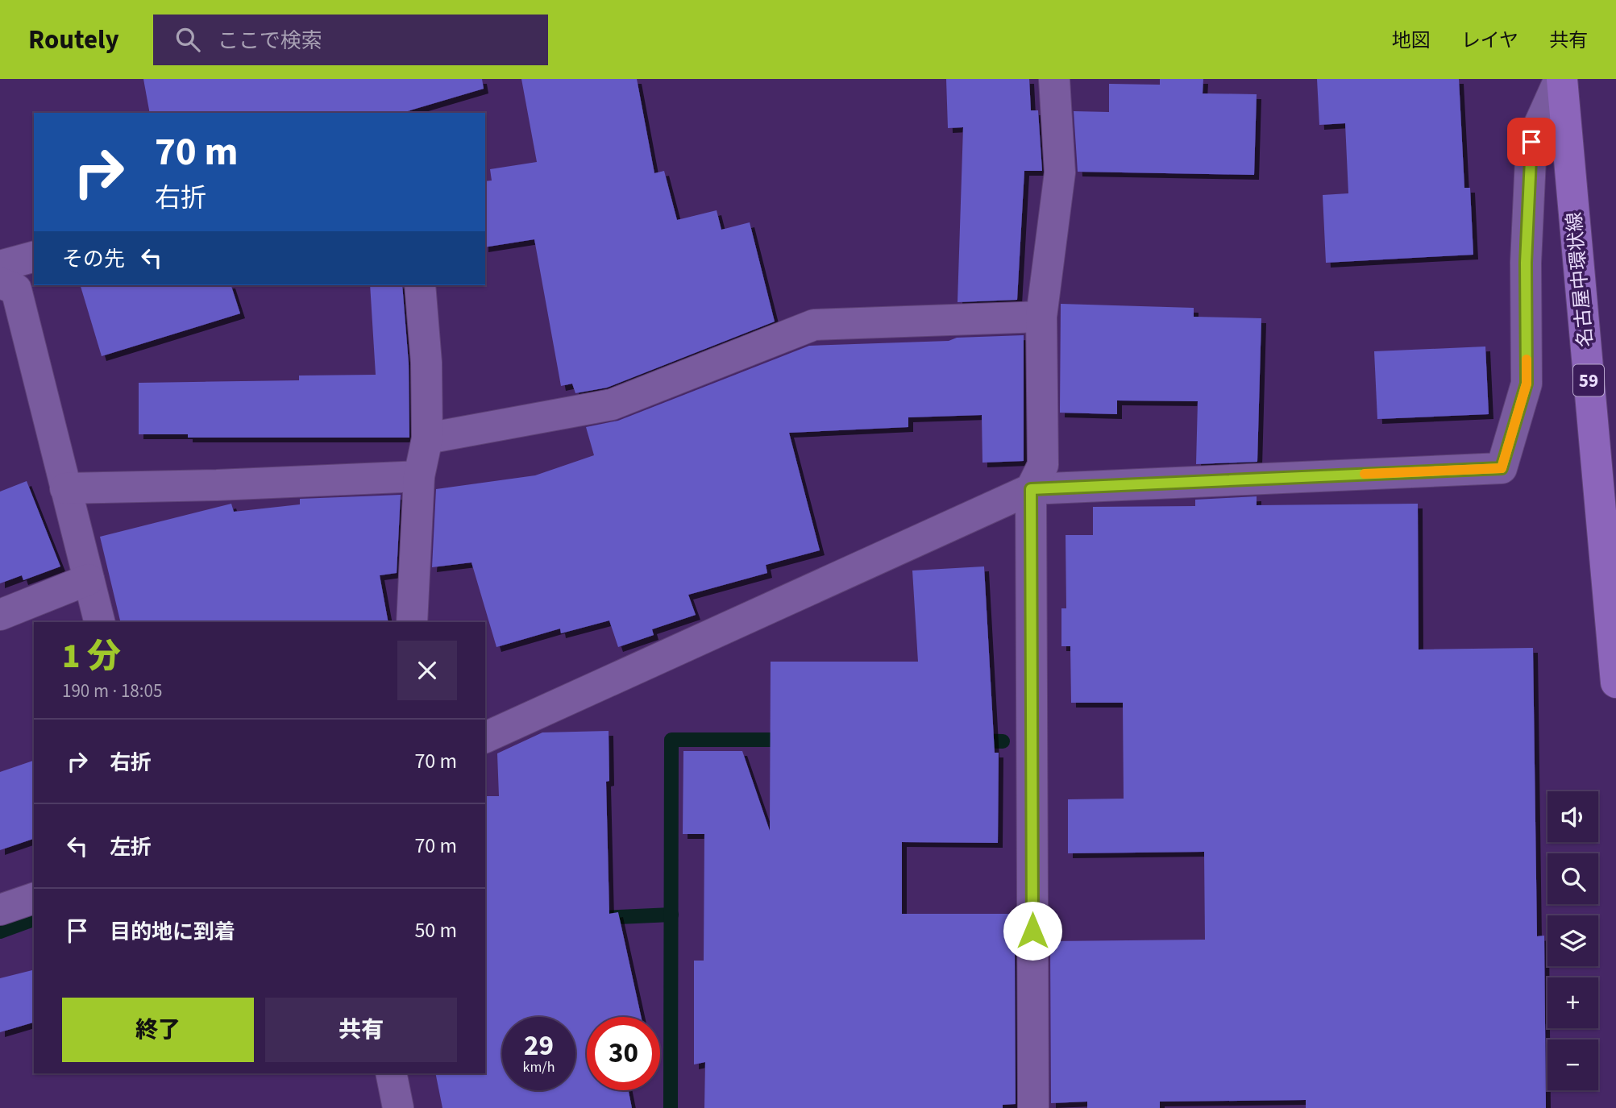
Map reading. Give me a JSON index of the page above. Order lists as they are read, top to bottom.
{
  "streets": {
    "main road": ["名古屋中環状線", "59"]
  },
  "page": {
    "header": "Routely",
    "search": "ここで検索",
    "nav": ["地図", "レイヤ", "共有"],
    "turn": ["70 m", "右折"],
    "then": "その先",
    "heading": ["1 分", "190 m · 18:05"],
    "list": [
      {
        "name": "右折",
        "value": "70 m"
      },
      {
        "name": "左折",
        "value": "70 m"
      },
      {
        "name": "目的地に到着",
        "value": "50 m"
      }
    ],
    "map_buttons": ["+", "−"],
    "buttons": ["終了", "共有"],
    "speed": "29 km/h",
    "limit": "30"
  }
}
